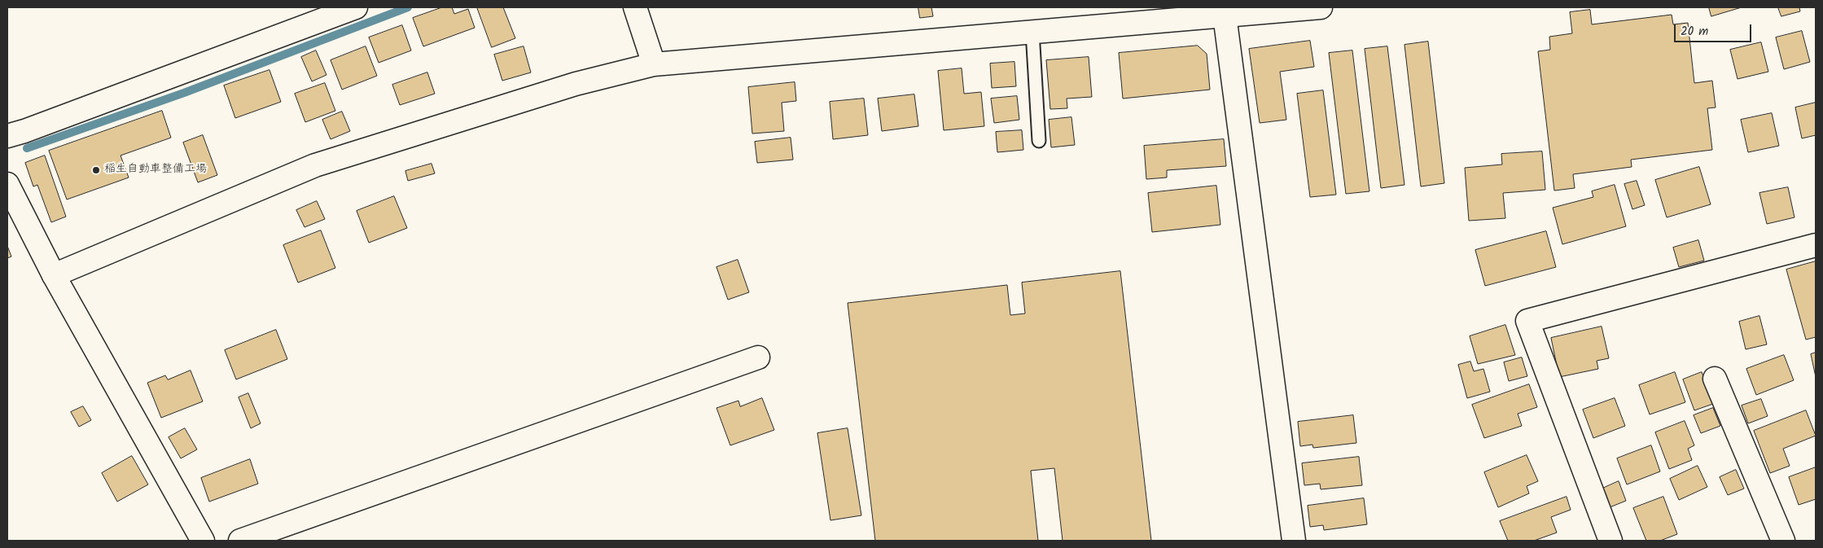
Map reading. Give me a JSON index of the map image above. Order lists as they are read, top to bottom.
{
  "places": ["稲生自動車整備工場"],
  "scale_bar": "20 m"
}
